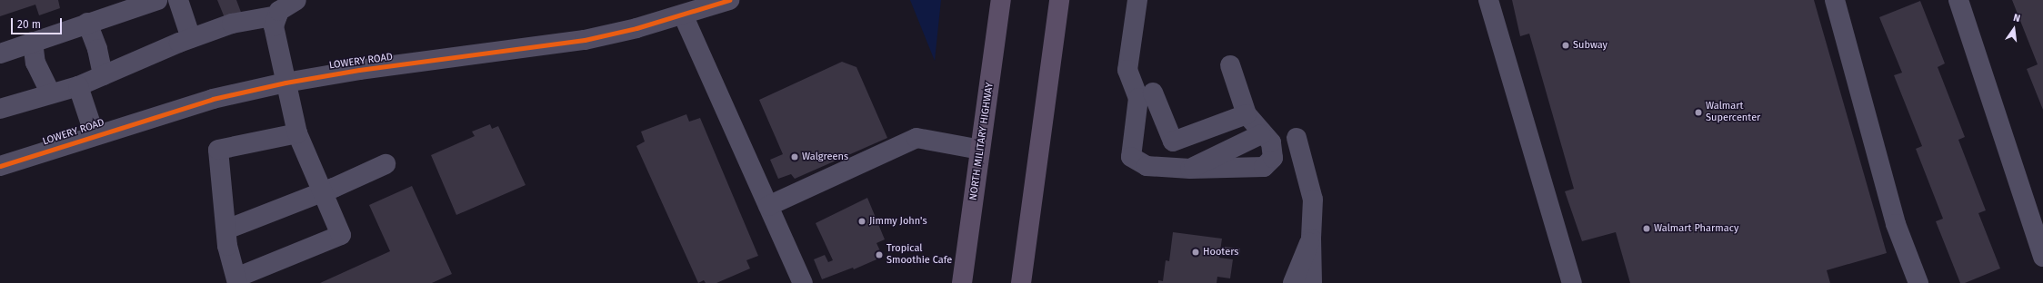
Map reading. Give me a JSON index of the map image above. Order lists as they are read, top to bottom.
{
  "streets": {
    "main road": ["NORTH MILITARY HIGHWAY"],
    "street": ["LOWERY ROAD"]
  },
  "places": [
    "Subway",
    "Walmart Supercenter",
    "Walgreens",
    "Jimmy John's",
    "Walmart Pharmacy",
    "Hooters",
    "Tropical Smoothie Cafe"
  ],
  "scale_bar": "20 m",
  "north": "top"
}
